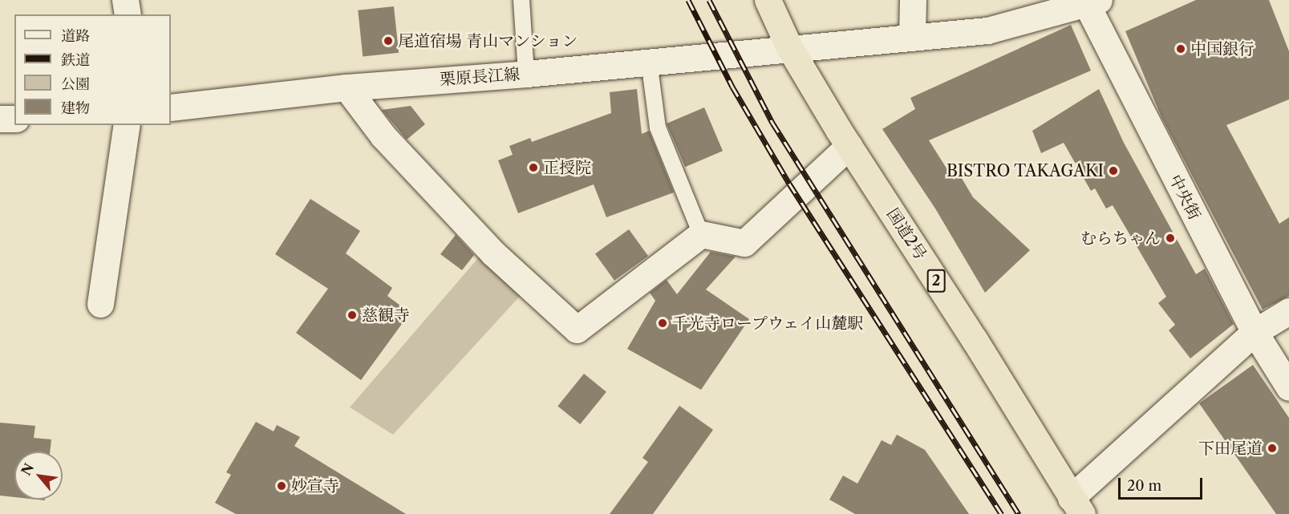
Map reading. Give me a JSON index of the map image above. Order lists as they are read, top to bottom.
{
  "streets": {
    "highway": ["国道2号", "2"],
    "street": ["栗原長江線", "中央街"]
  },
  "crossings": [
    ["栗原長江線", "中央街"],
    ["栗原長江線", "国道2号"]
  ],
  "places": [
    "尾道宿場 青山マンション",
    "中国銀行",
    "正授院",
    "BISTRO TAKAGAKI",
    "むらちゃん",
    "慈観寺",
    "千光寺ロープウェイ山麓駅",
    "下田尾道",
    "妙宣寺"
  ],
  "legend": [
    "道路",
    "鉄道",
    "公園",
    "建物"
  ],
  "scale_bar": "20 m",
  "north": "top left"
}
